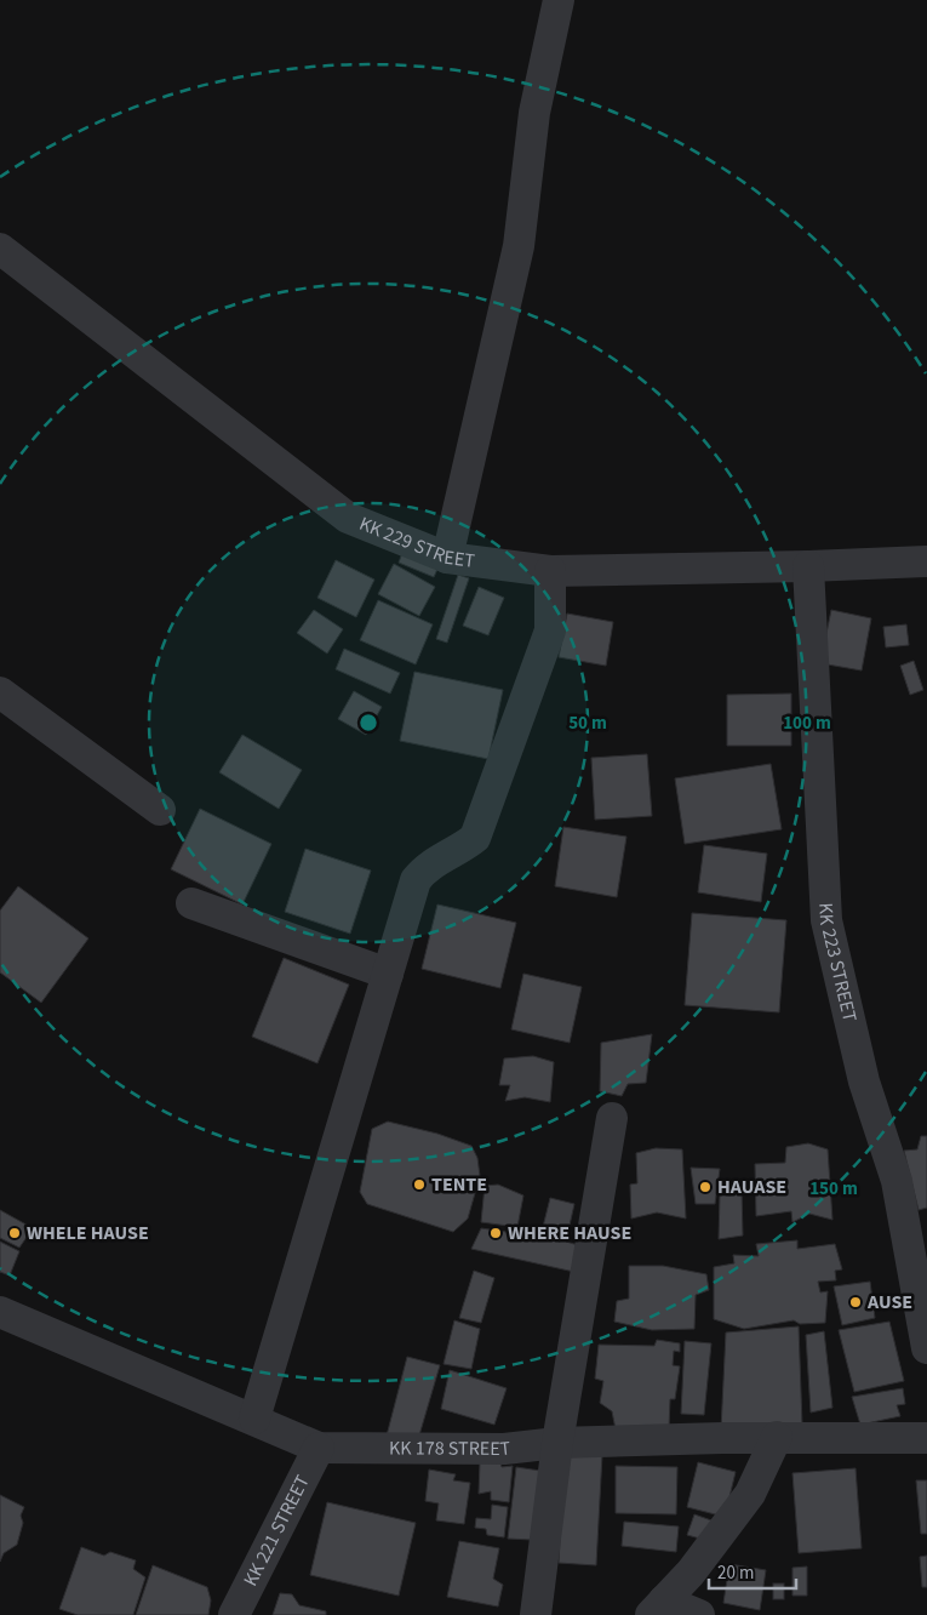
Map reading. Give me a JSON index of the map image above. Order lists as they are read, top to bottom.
{
  "streets": {
    "street": [
      "KK 229 STREET",
      "KK 223 STREET",
      "KK 178 STREET",
      "KK 221 STREET"
    ]
  },
  "crossings": [
    ["KK 229 STREET", "KK 223 STREET"],
    ["KK 178 STREET", "KK 221 STREET"]
  ],
  "places": [
    "TENTE",
    "HAUASE",
    "WHELE HAUSE",
    "WHERE HAUSE",
    "AUSE"
  ],
  "scale_bar": "20 m",
  "rings": ["50 m", "100 m", "150 m"]
}
